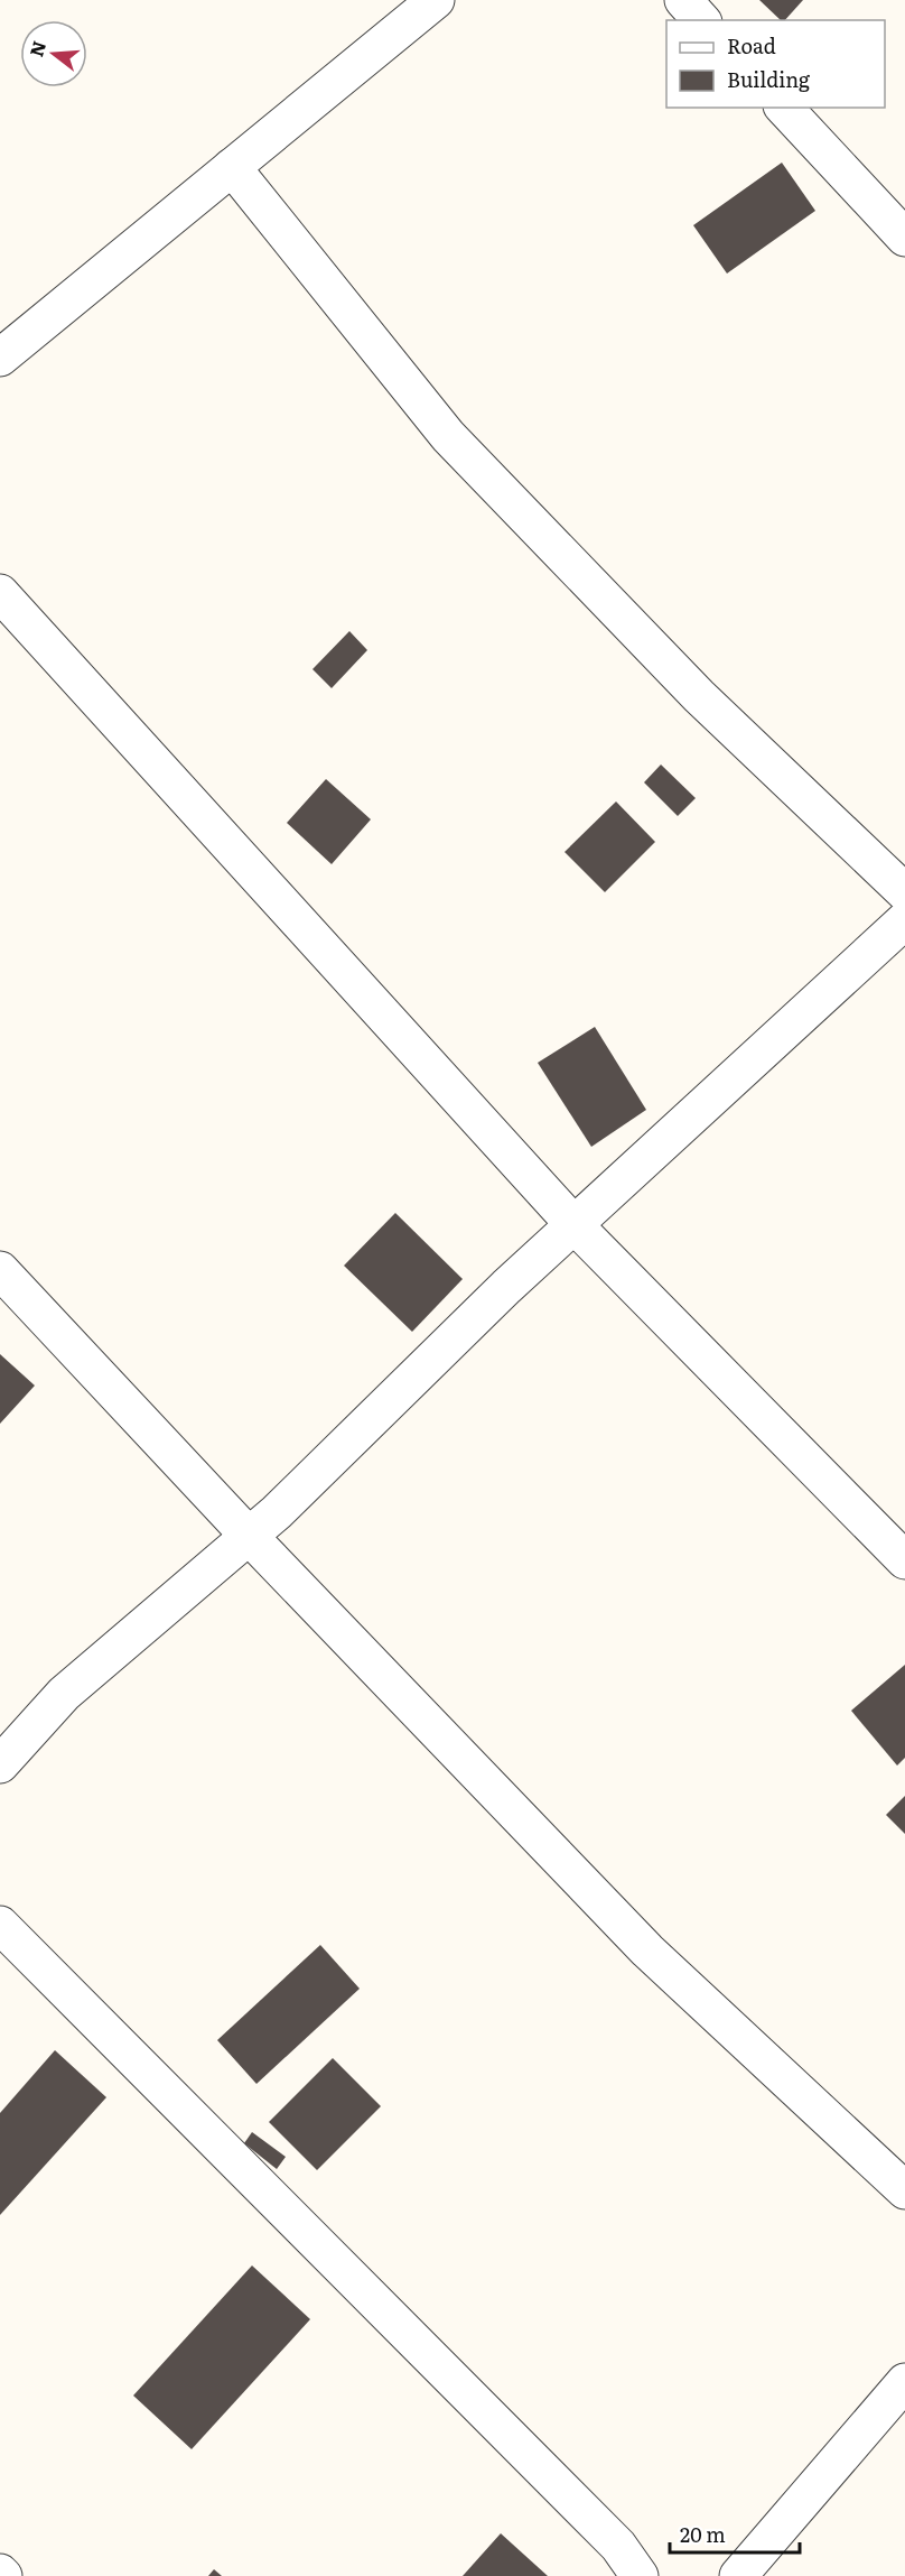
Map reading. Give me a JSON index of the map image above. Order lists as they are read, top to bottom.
{
  "legend": ["Road", "Building"],
  "scale_bar": "20 m",
  "north": "left"
}
